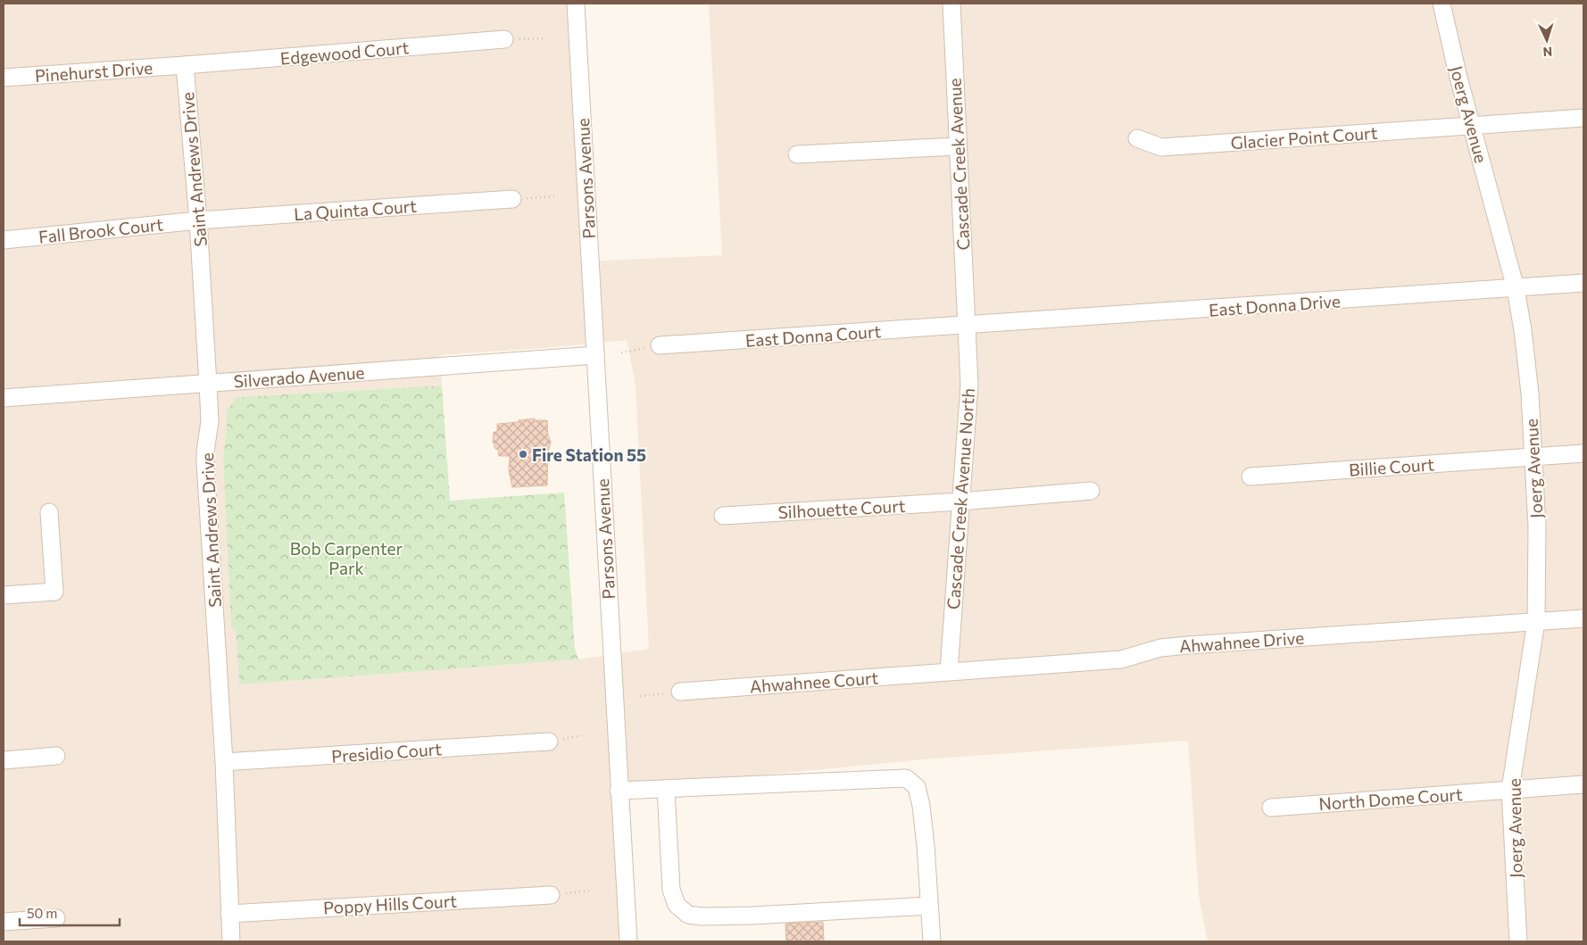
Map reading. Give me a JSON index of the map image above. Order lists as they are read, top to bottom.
{
  "streets": {
    "street": [
      "Edgewood Court",
      "Pinehurst Drive",
      "Joerg Avenue",
      "Glacier Point Court",
      "Cascade Creek Avenue",
      "Saint Andrews Drive",
      "Parsons Avenue",
      "La Quinta Court",
      "Fall Brook Court",
      "East Donna Drive",
      "East Donna Court",
      "Silverado Avenue",
      "Billie Court",
      "Cascade Creek Avenue North",
      "Silhouette Court",
      "Ahwahnee Drive",
      "Ahwahnee Court",
      "Presidio Court",
      "North Dome Court",
      "Poppy Hills Court"
    ]
  },
  "crossings": [
    ["Edgewood Court", "Pinehurst Drive"],
    ["Edgewood Court", "Saint Andrews Drive"],
    ["Pinehurst Drive", "Saint Andrews Drive"],
    ["Joerg Avenue", "Glacier Point Court"],
    ["Joerg Avenue", "East Donna Drive"],
    ["Joerg Avenue", "Billie Court"],
    ["Joerg Avenue", "Ahwahnee Drive"],
    ["Joerg Avenue", "North Dome Court"],
    ["Cascade Creek Avenue", "East Donna Drive"],
    ["Cascade Creek Avenue", "East Donna Court"],
    ["Cascade Creek Avenue", "Cascade Creek Avenue North"],
    ["Saint Andrews Drive", "La Quinta Court"],
    ["Saint Andrews Drive", "Fall Brook Court"],
    ["Saint Andrews Drive", "Silverado Avenue"],
    ["Saint Andrews Drive", "Presidio Court"],
    ["Saint Andrews Drive", "Poppy Hills Court"],
    ["Parsons Avenue", "Silverado Avenue"],
    ["La Quinta Court", "Fall Brook Court"],
    ["East Donna Drive", "East Donna Court"],
    ["East Donna Drive", "Cascade Creek Avenue North"],
    ["East Donna Court", "Cascade Creek Avenue North"],
    ["Cascade Creek Avenue North", "Silhouette Court"],
    ["Cascade Creek Avenue North", "Ahwahnee Drive"],
    ["Cascade Creek Avenue North", "Ahwahnee Court"],
    ["Ahwahnee Drive", "Ahwahnee Court"]
  ],
  "parks": ["Bob Carpenter Park"],
  "places": ["Fire Station 55"],
  "scale_bar": "50 m",
  "north": "bottom"
}
